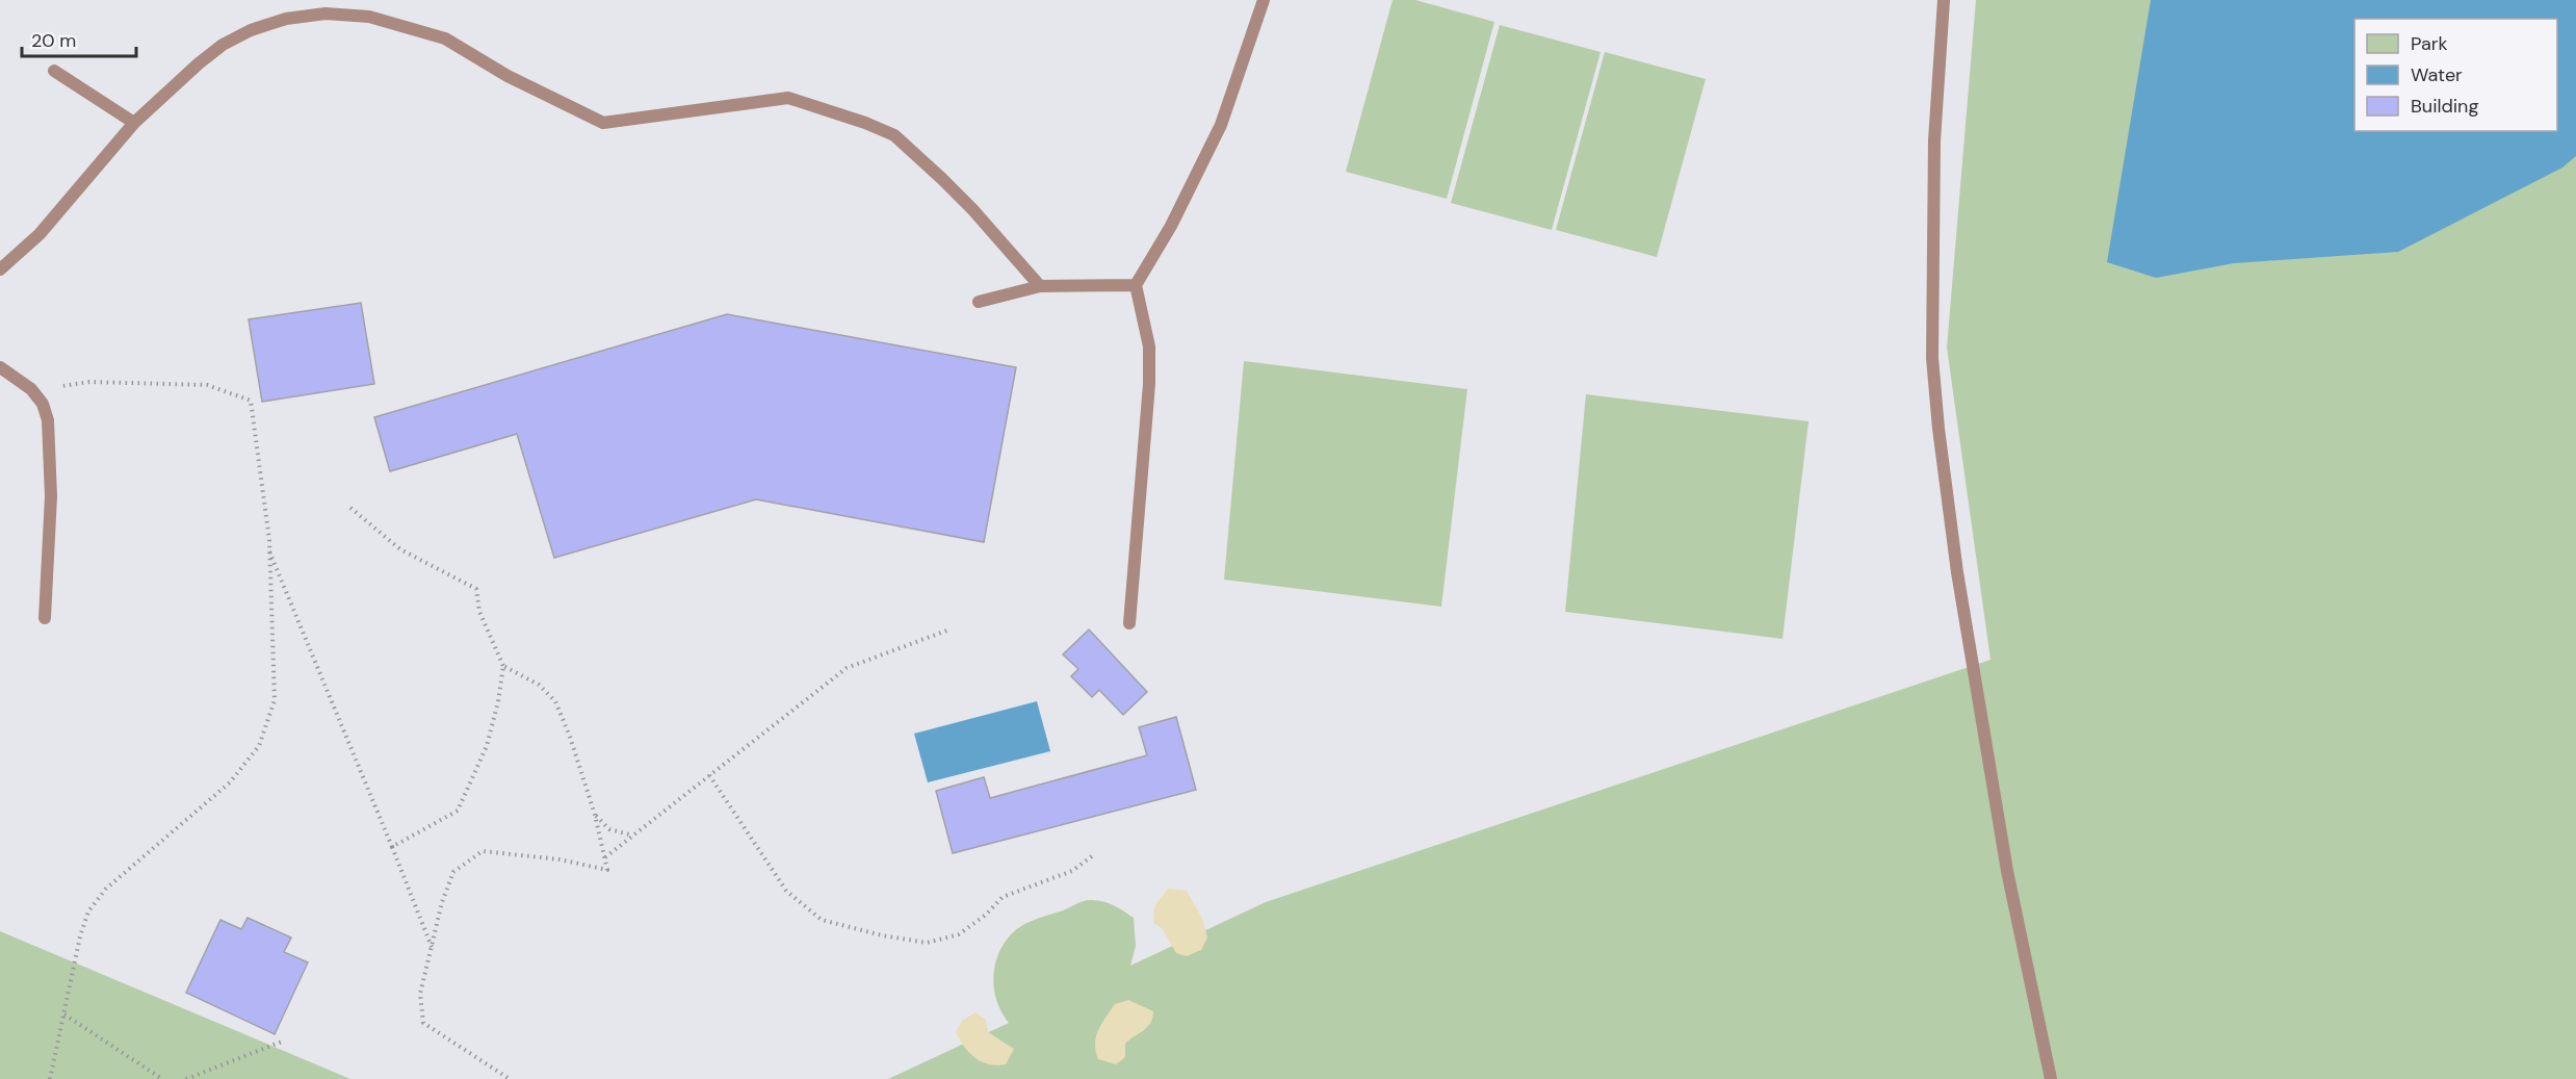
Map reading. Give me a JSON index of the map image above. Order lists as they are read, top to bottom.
{
  "legend": ["Park", "Water", "Building"],
  "scale_bar": "20 m"
}
